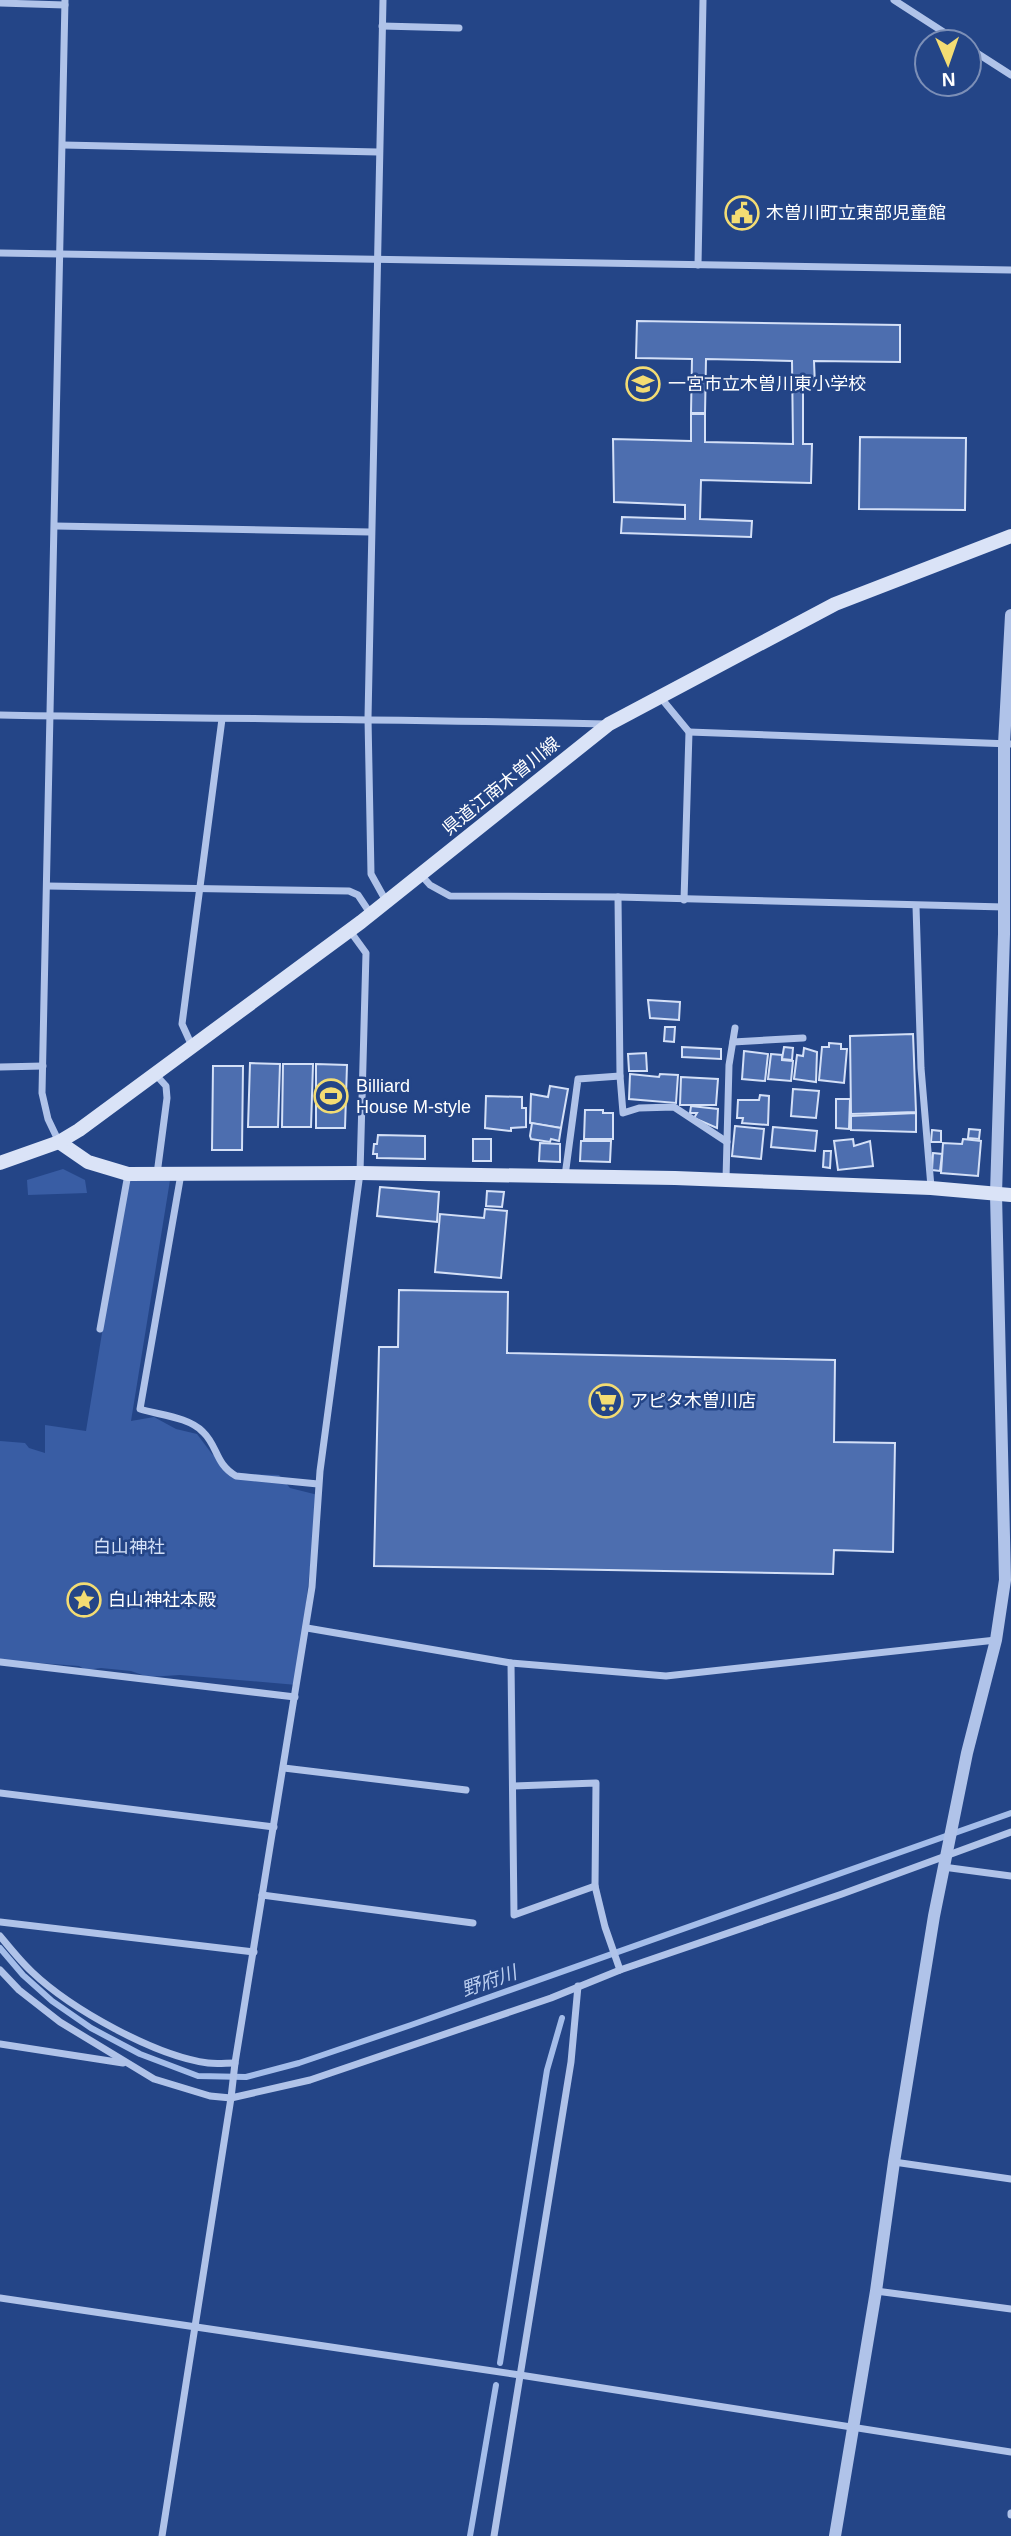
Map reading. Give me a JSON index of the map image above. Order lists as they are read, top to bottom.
{
  "streets": {
    "main road": ["県道江南木曽川線"]
  },
  "water": ["野府川"],
  "parks": ["白山神社"],
  "places": {
    "public building": ["木曽川町立東部児童館"],
    "school or university": ["一宮市立木曽川東小学校"],
    "sports": ["Billiard House M-style"],
    "supermarket": ["アピタ木曽川店"],
    "place": ["白山神社本殿"]
  },
  "north": "bottom"
}
